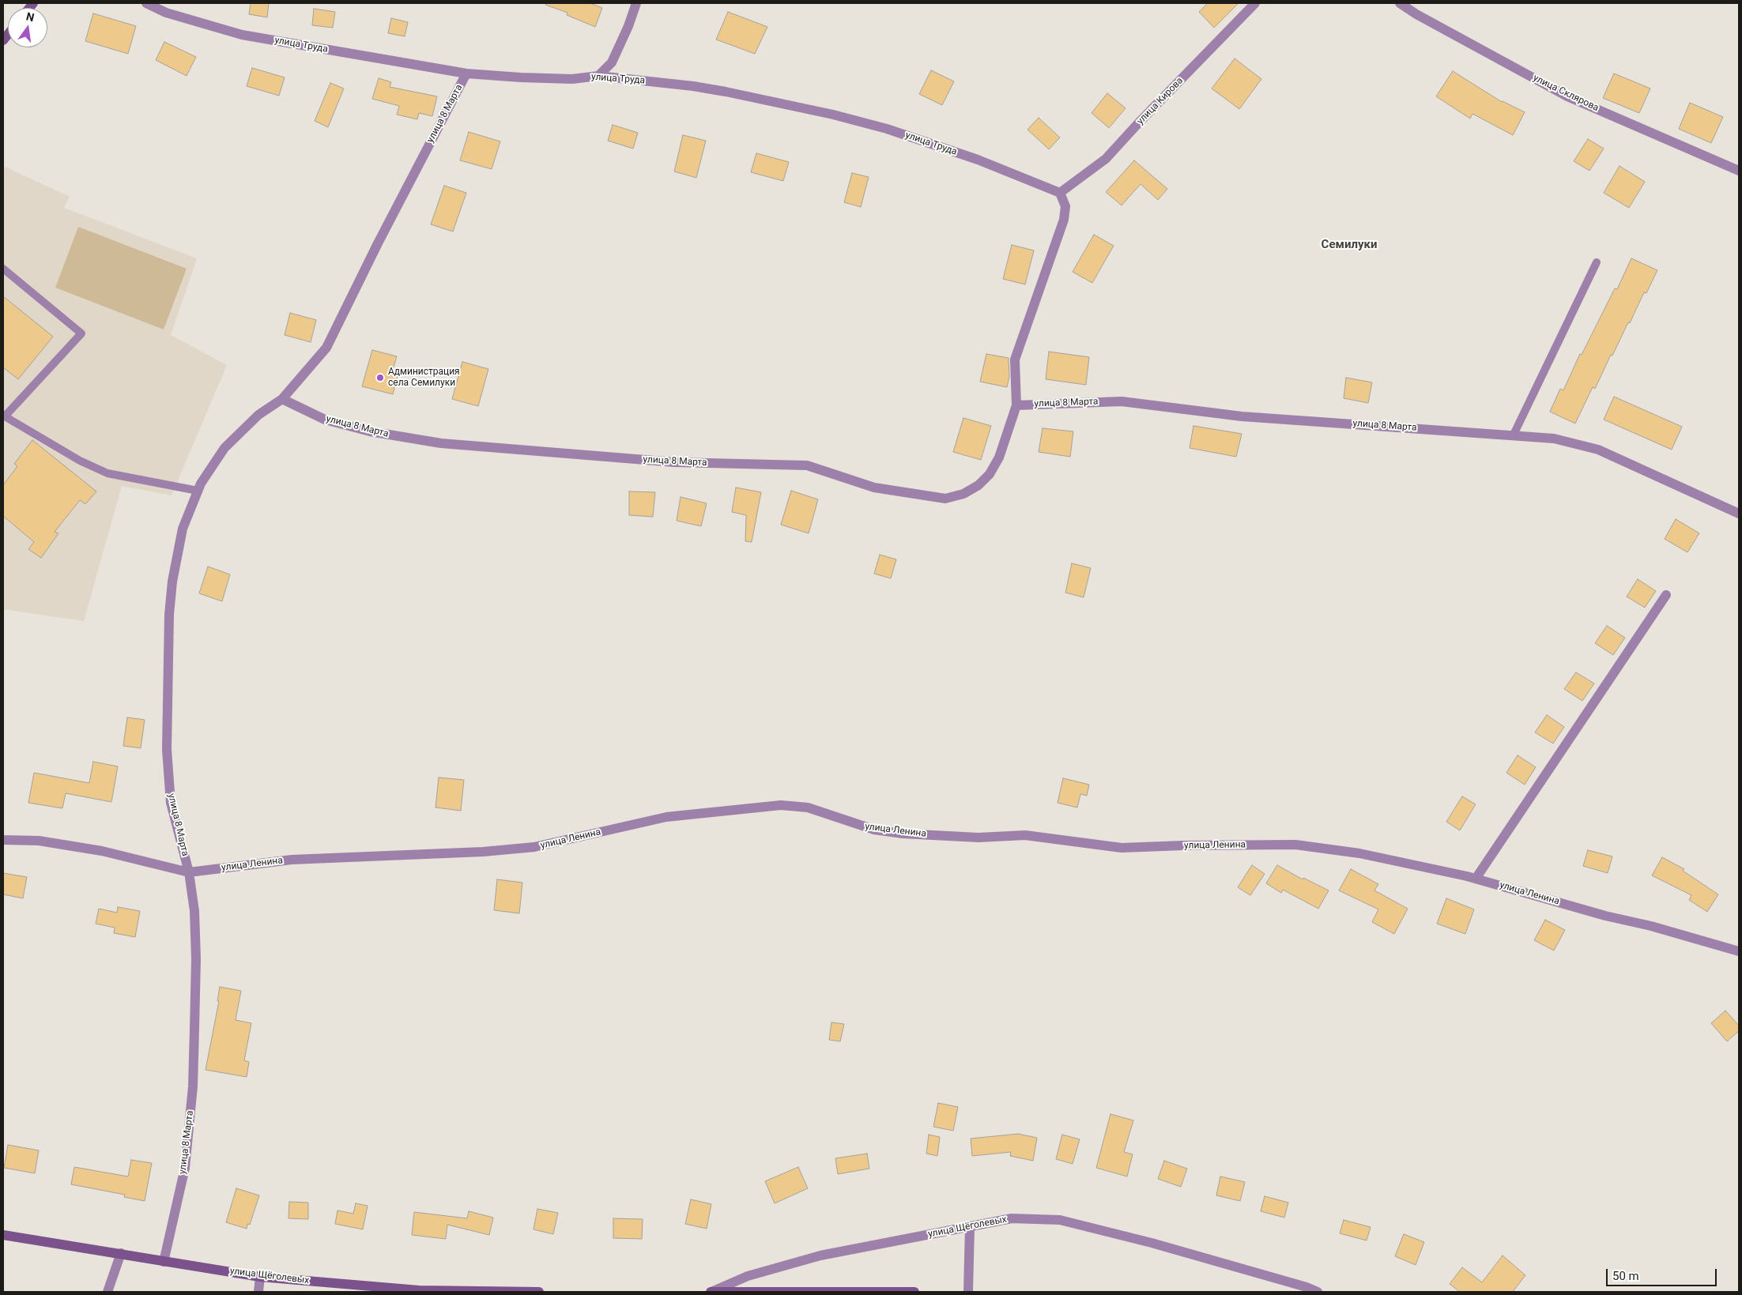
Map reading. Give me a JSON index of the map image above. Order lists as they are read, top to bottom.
{
  "streets": {
    "main road": ["улица Щёголевых"],
    "street": [
      "улица Труда",
      "улица Склярова",
      "улица Кирова",
      "улица 8 Марта",
      "улица Ленина"
    ]
  },
  "crossings": [
    ["улица Труда", "улица Кирова"],
    ["улица Труда", "улица 8 Марта"],
    ["улица Кирова", "улица 8 Марта"],
    ["улица 8 Марта", "улица Ленина"],
    ["улица 8 Марта", "улица Щёголевых"]
  ],
  "districts": ["Семилуки"],
  "places": ["Администрация села Семилуки"],
  "scale_bar": "50 m",
  "north": "top"
}
